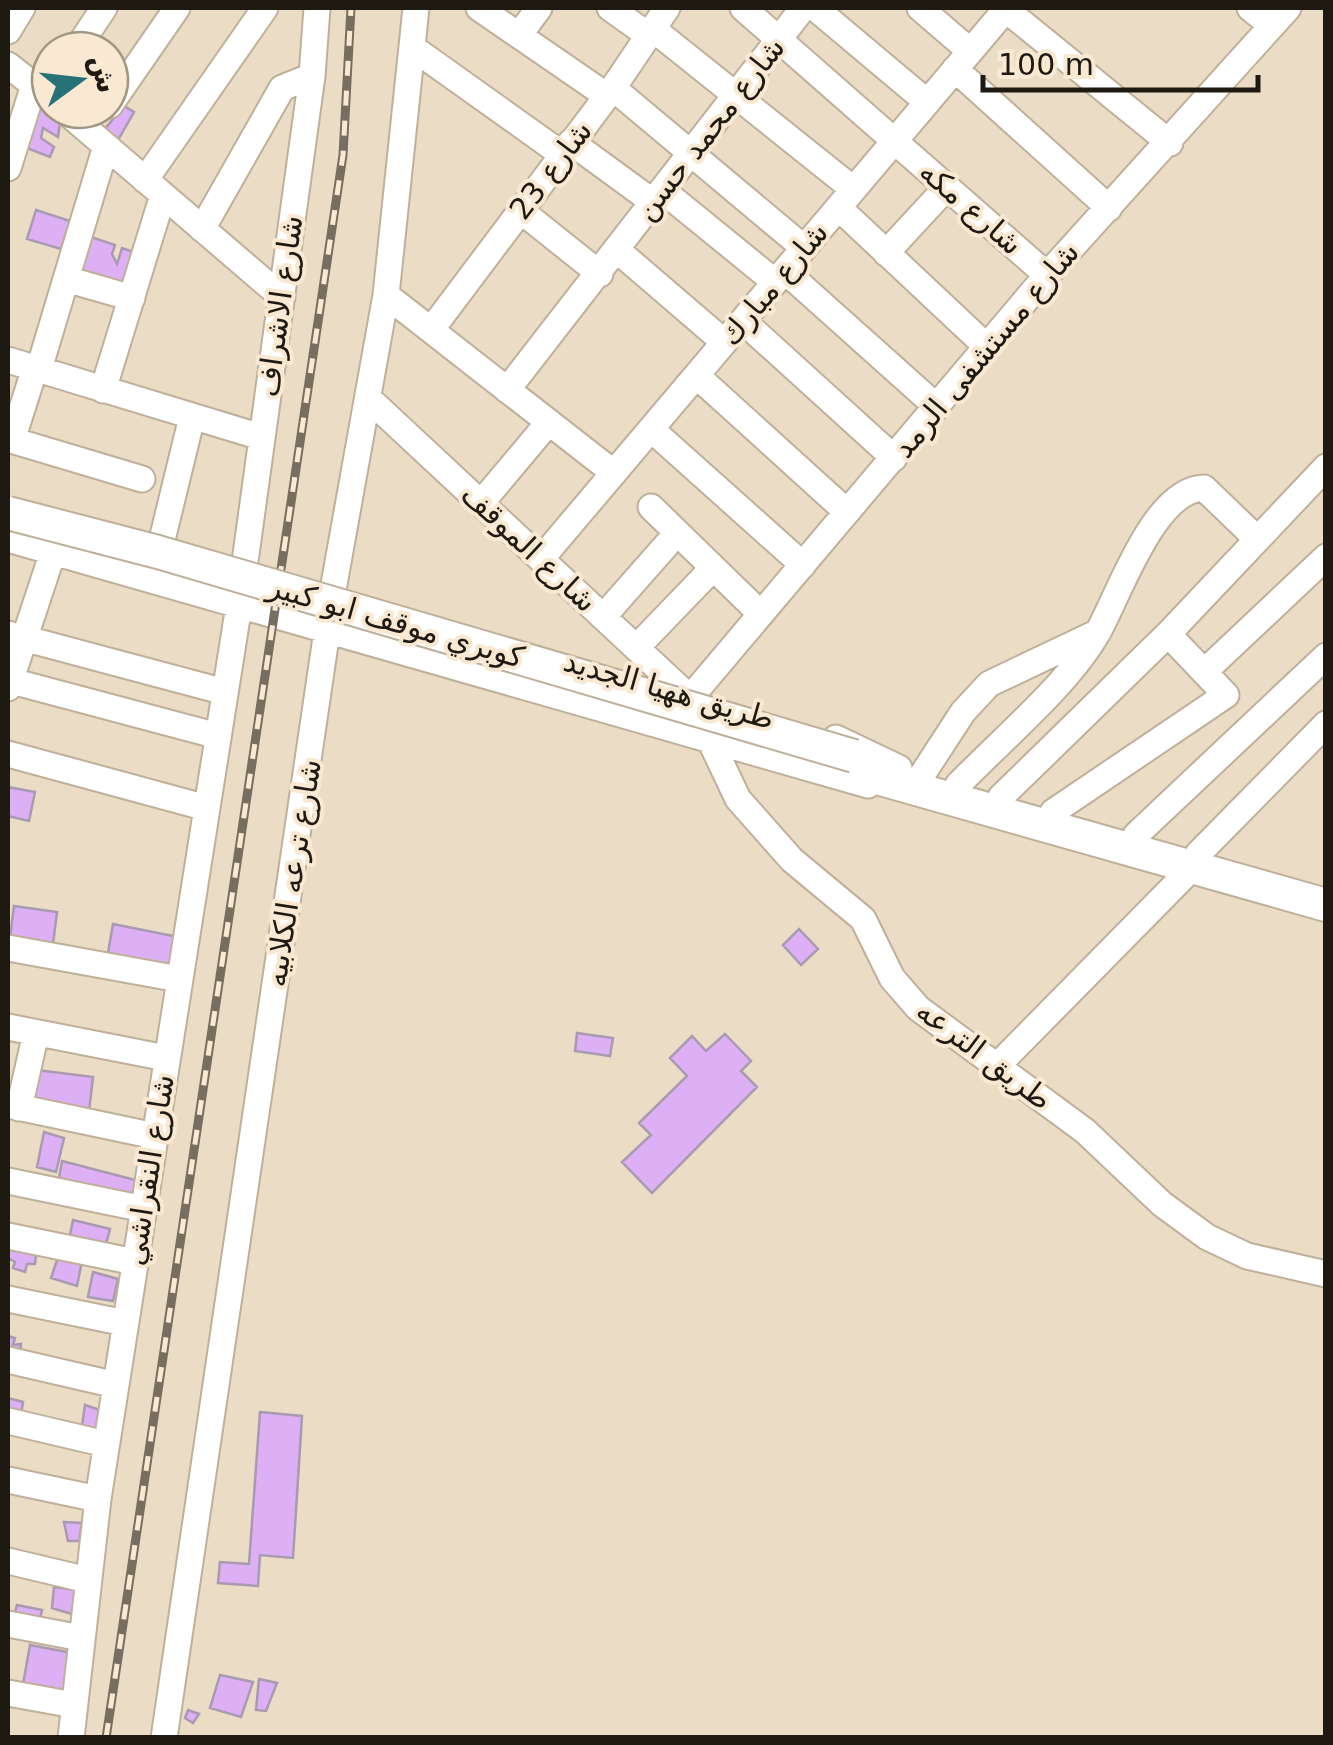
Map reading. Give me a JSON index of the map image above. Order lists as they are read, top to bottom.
{
  "streets": {
    "main road": ["كوبري موقف ابو كبير", "طريق ههيا الجديد"],
    "street": [
      "شارع محمد حسن",
      "شارع 23",
      "شارع مكه",
      "شارع مبارك",
      "شارع الاشراف",
      "شارع مستشفى الرمد",
      "شارع الموقف",
      "شارع ترعه الكلابيه",
      "طريق الترعه",
      "شارع النقراشي"
    ]
  },
  "crossings": [
    ["شارع محمد حسن", "شارع مكه"],
    ["شارع محمد حسن", "شارع مبارك"],
    ["شارع مكه", "شارع مبارك"],
    ["شارع مكه", "شارع مستشفى الرمد"],
    ["شارع مبارك", "شارع الموقف"],
    ["شارع الاشراف", "طريق ههيا الجديد"],
    ["شارع الاشراف", "شارع النقراشي"],
    ["شارع مستشفى الرمد", "شارع الموقف"],
    ["شارع مستشفى الرمد", "طريق ههيا الجديد"],
    ["شارع مستشفى الرمد", "طريق الترعه"],
    ["شارع الموقف", "طريق ههيا الجديد"],
    ["شارع الموقف", "شارع ترعه الكلابيه"],
    ["شارع الموقف", "طريق الترعه"],
    ["كوبري موقف ابو كبير", "طريق ههيا الجديد"],
    ["طريق ههيا الجديد", "شارع ترعه الكلابيه"],
    ["طريق ههيا الجديد", "طريق الترعه"],
    ["طريق ههيا الجديد", "شارع النقراشي"]
  ],
  "scale_bar": "100 m",
  "north": "right"
}
